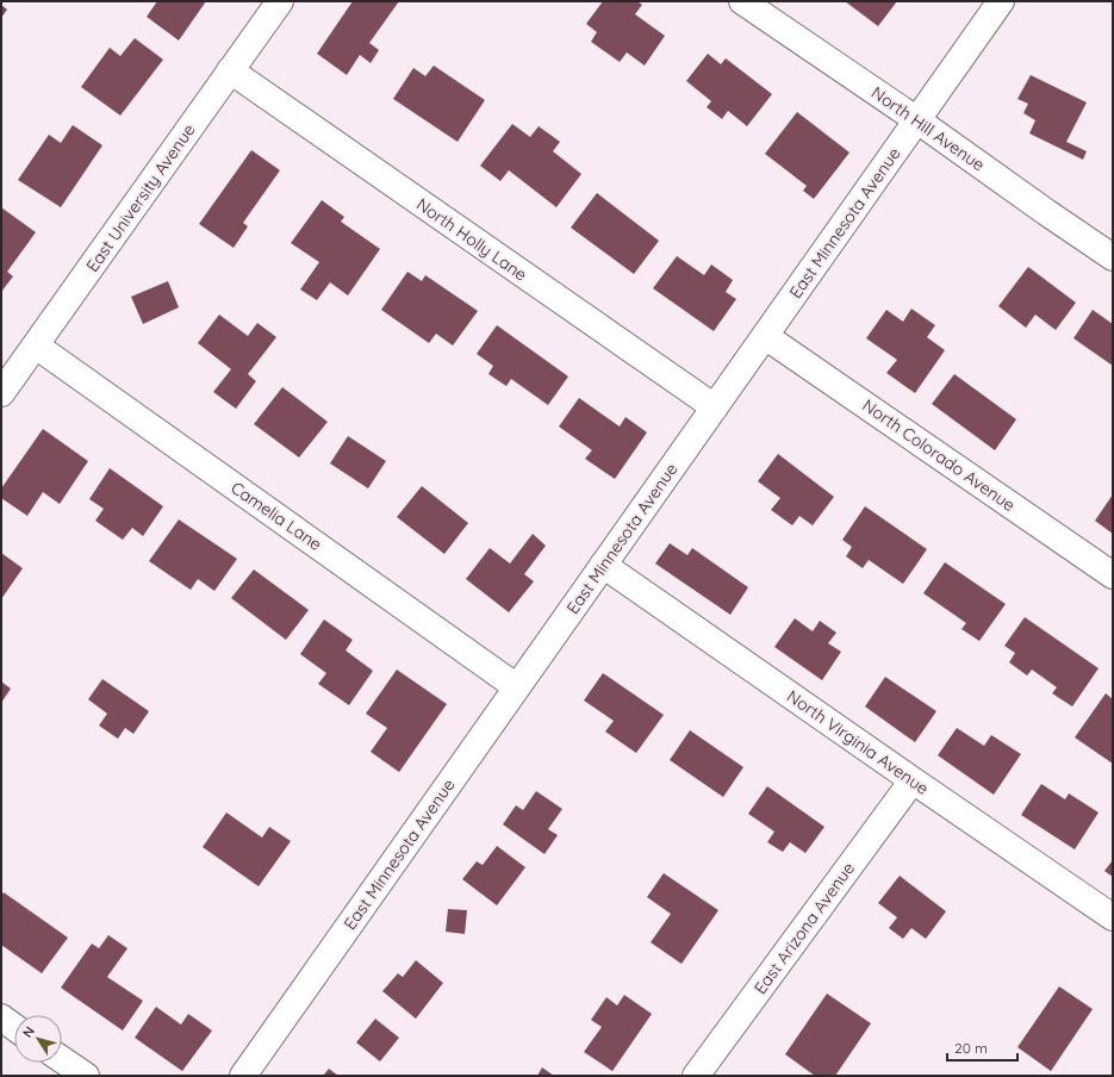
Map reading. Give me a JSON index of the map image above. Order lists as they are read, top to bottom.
{
  "streets": {
    "street": [
      "North Hill Avenue",
      "East University Avenue",
      "East Minnesota Avenue",
      "North Holly Lane",
      "North Colorado Avenue",
      "Camelia Lane",
      "North Virginia Avenue",
      "East Arizona Avenue"
    ]
  },
  "crossings": [
    ["North Hill Avenue", "East Minnesota Avenue"],
    ["East University Avenue", "North Holly Lane"],
    ["East University Avenue", "Camelia Lane"],
    ["East Minnesota Avenue", "North Holly Lane"],
    ["East Minnesota Avenue", "North Colorado Avenue"],
    ["East Minnesota Avenue", "Camelia Lane"],
    ["East Minnesota Avenue", "North Virginia Avenue"],
    ["North Virginia Avenue", "East Arizona Avenue"]
  ],
  "scale_bar": "20 m",
  "north": "top left"
}
